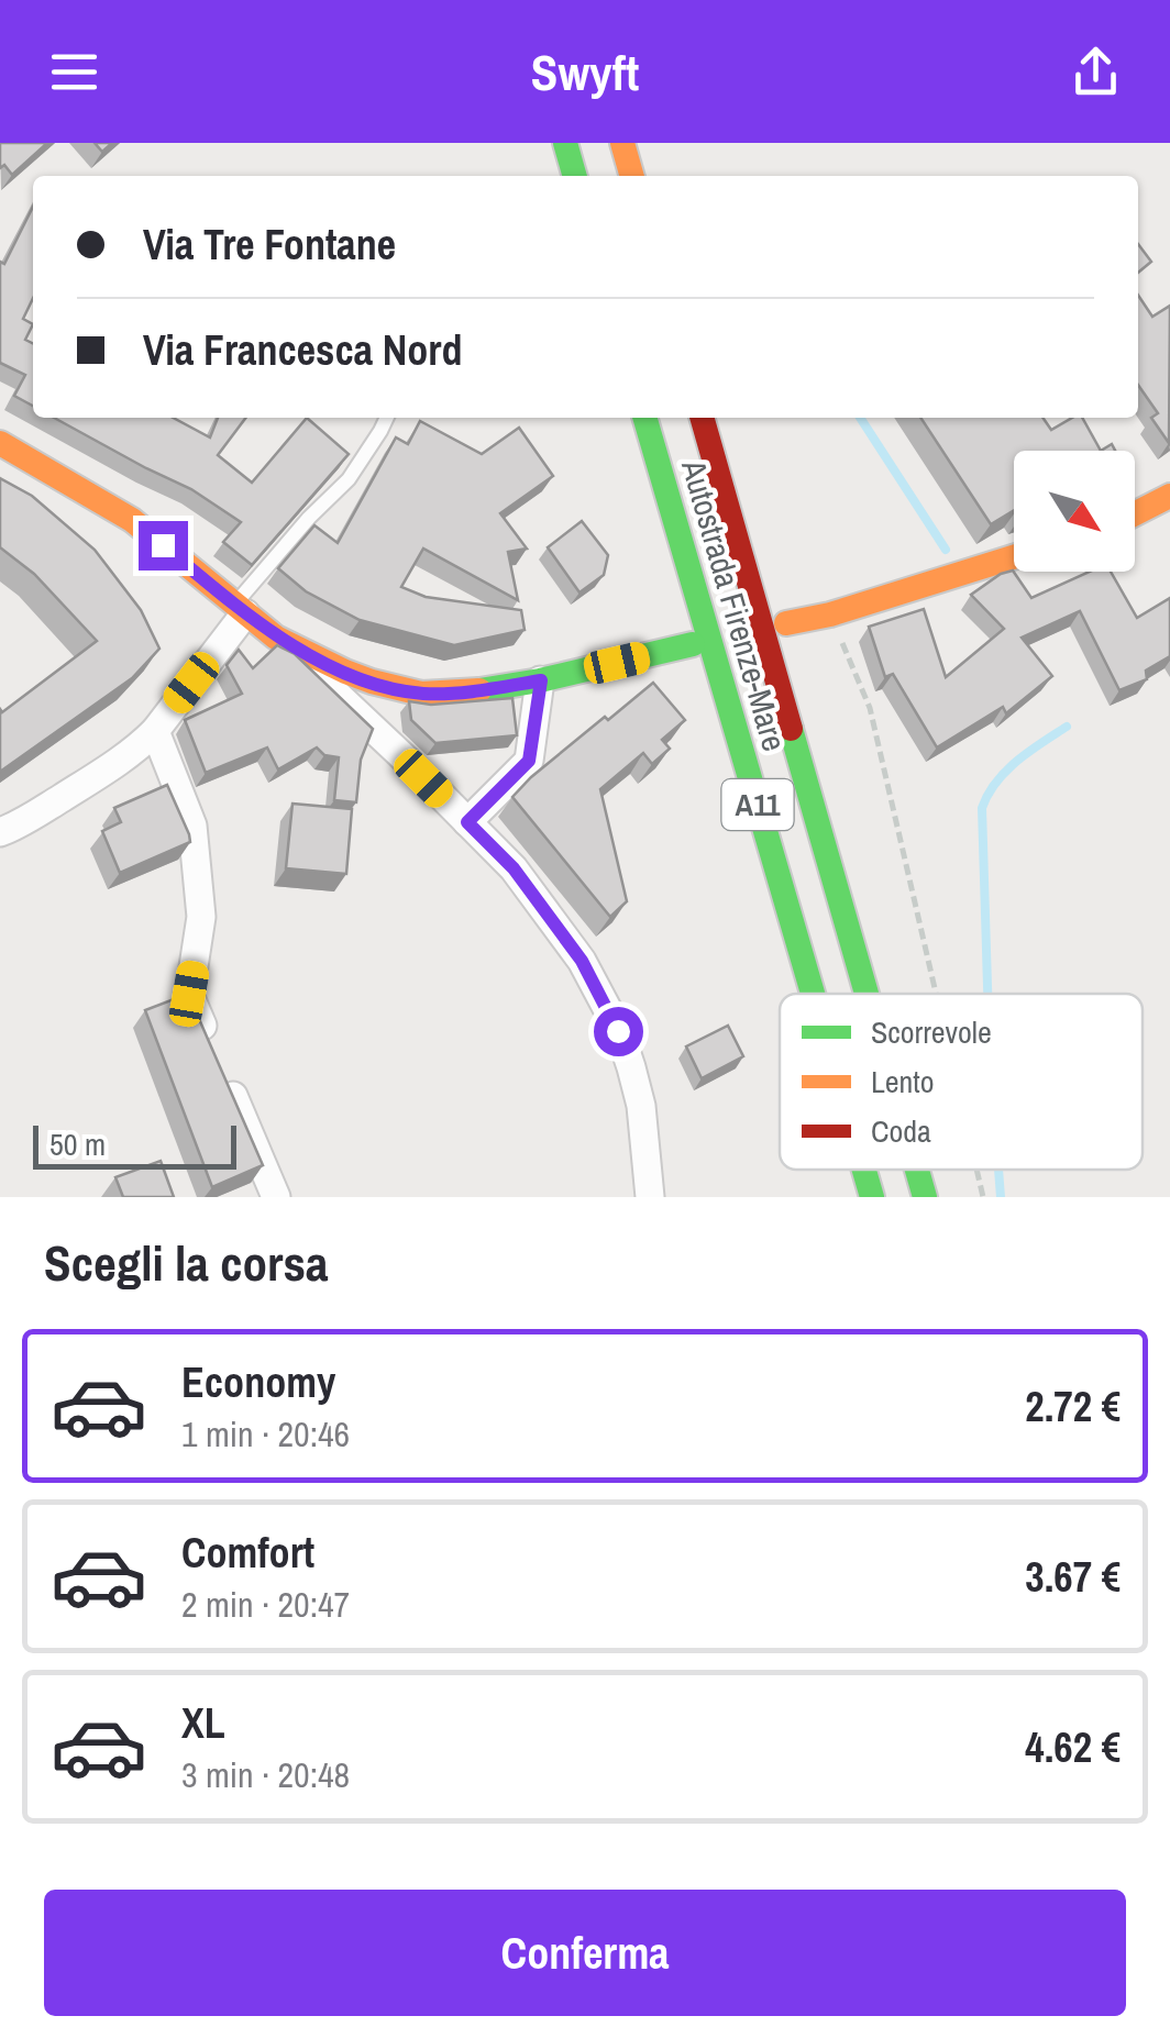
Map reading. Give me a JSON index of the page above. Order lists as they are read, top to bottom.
{
  "streets": {
    "main road": ["Autostrada Firenze-Mare", "A11"]
  },
  "legend": ["Scorrevole", "Lento", "Coda"],
  "scale_bar": "50 m",
  "north": "bottom right",
  "page": {
    "header": "Swyft",
    "banner": ["Via Tre Fontane", "Via Francesca Nord"],
    "scale": "50 m",
    "heading": "Scegli la corsa",
    "list": [
      {
        "name": "Economy",
        "note": "1 min · 20:46",
        "value": "2.72 €"
      },
      {
        "name": "Comfort",
        "note": "2 min · 20:47",
        "value": "3.67 €"
      },
      {
        "name": "XL",
        "note": "3 min · 20:48",
        "value": "4.62 €"
      }
    ],
    "buttons": "Conferma"
  }
}
